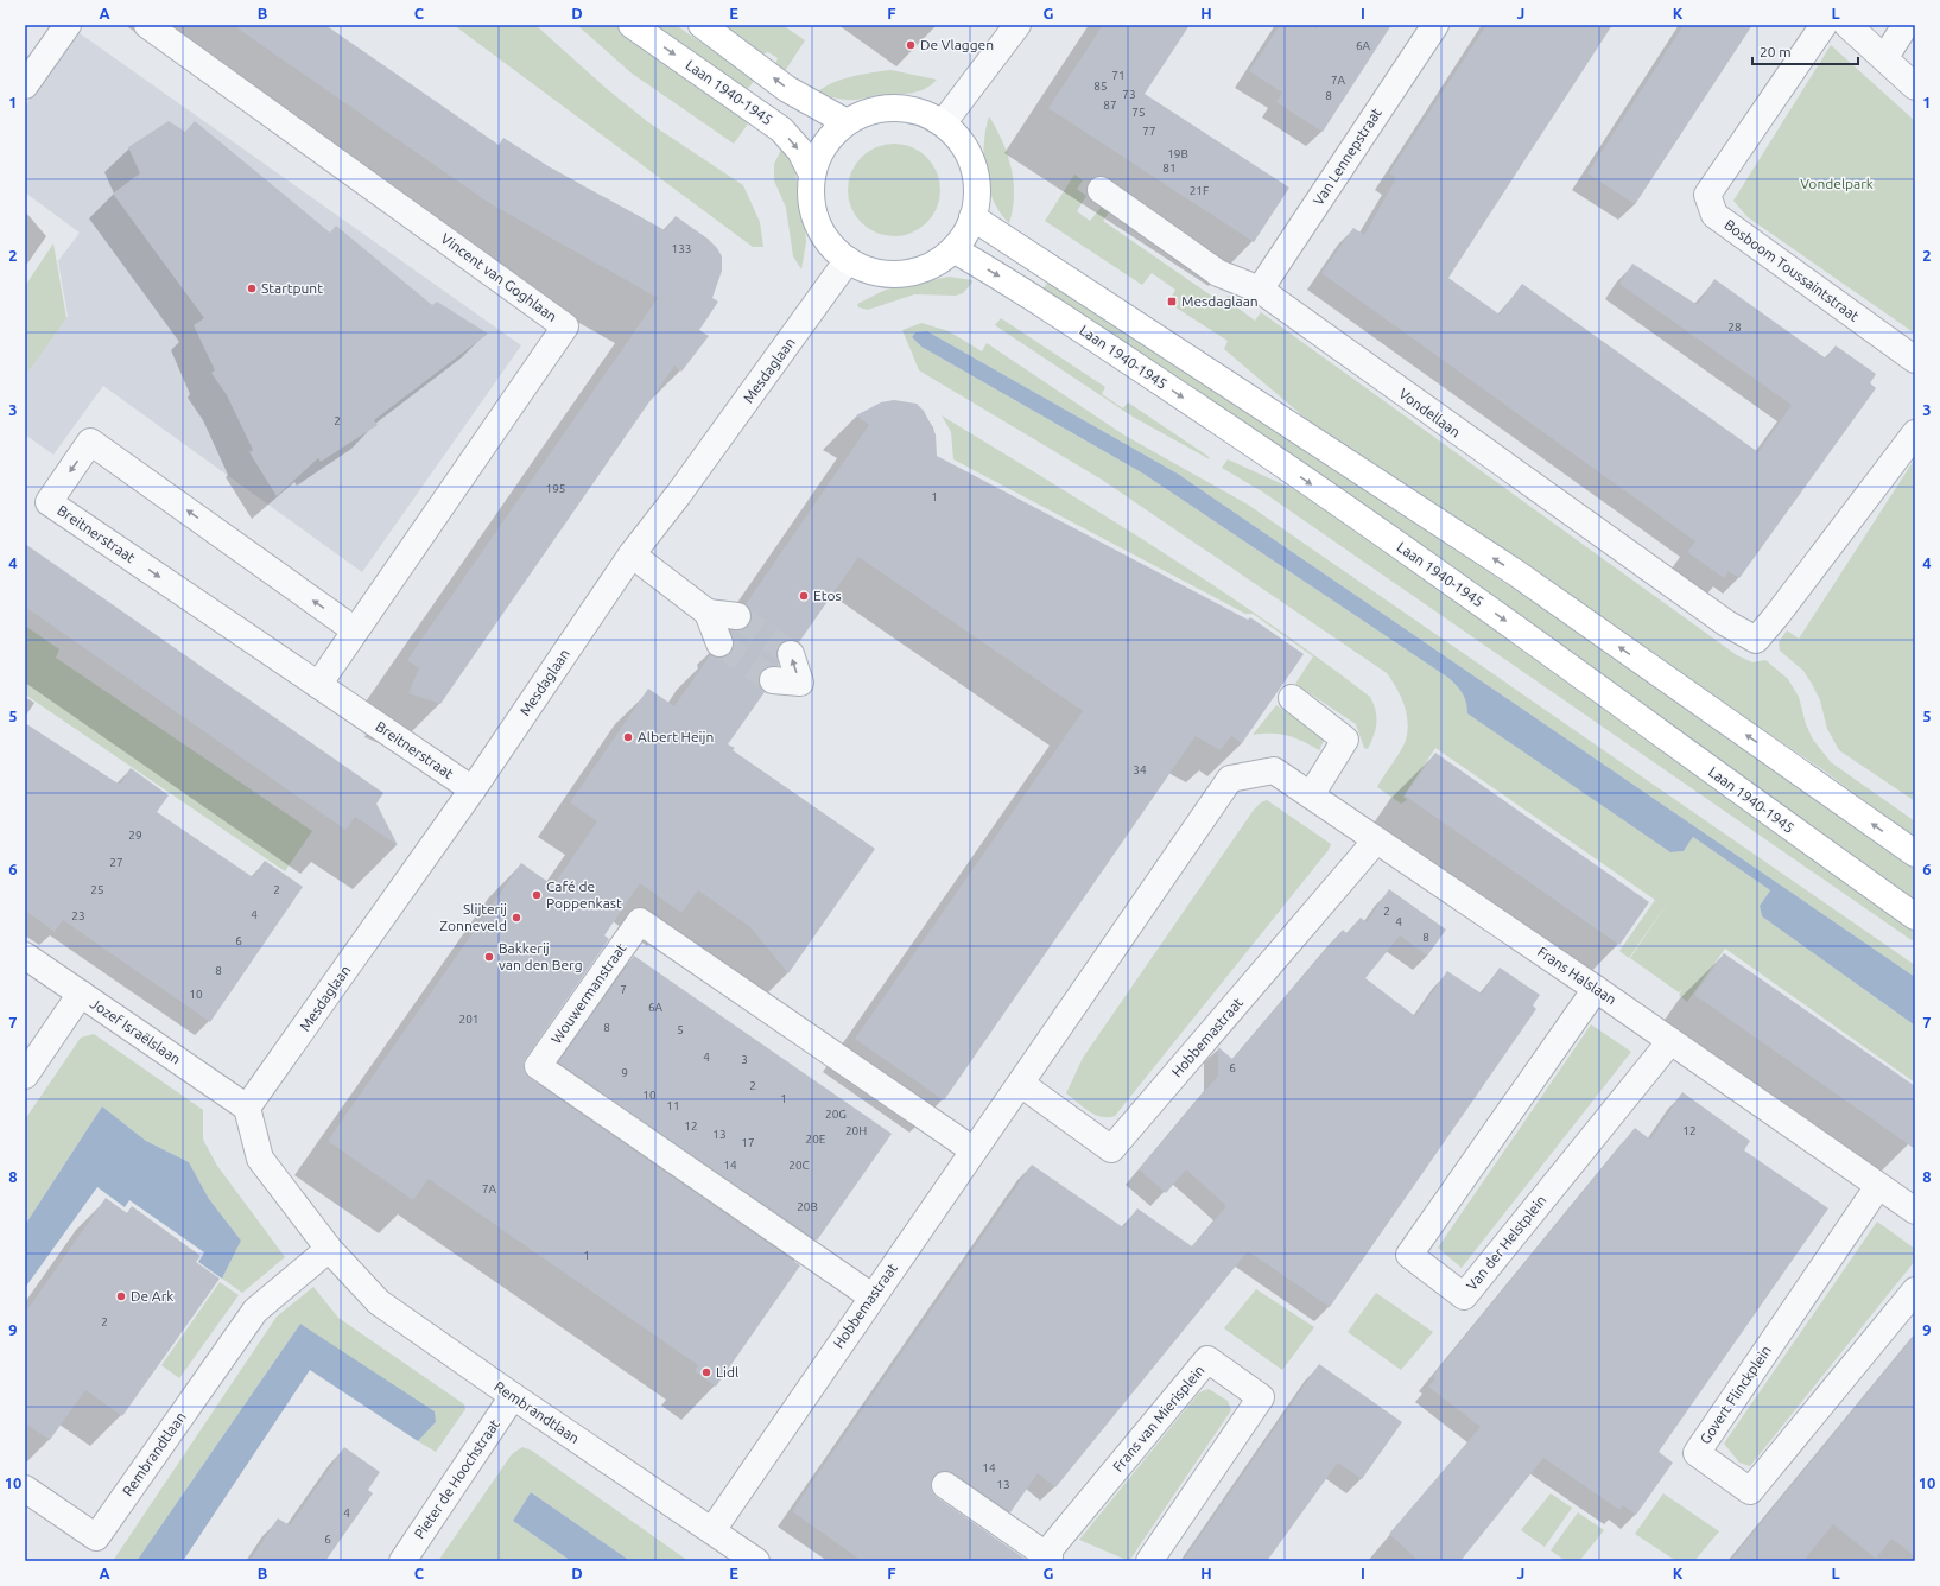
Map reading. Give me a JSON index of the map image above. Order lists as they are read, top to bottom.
{
  "streets": {
    "main road": ["Laan 1940-1945"],
    "street": [
      "Van Lennepstraat",
      "Bosboom Toussaintstraat",
      "Vincent van Goghlaan",
      "Mesdaglaan",
      "Vondellaan",
      "Breitnerstraat",
      "Frans Halslaan",
      "Wouwermanstraat",
      "Jozef Israëlslaan",
      "Hobbemastraat",
      "Van der Helstplein",
      "Govert Flinckplein",
      "Rembrandtlaan",
      "Frans van Mierisplein",
      "Pieter de Hoochstraat"
    ]
  },
  "crossings": [
    ["Laan 1940-1945", "Mesdaglaan"],
    ["Van Lennepstraat", "Vondellaan"],
    ["Vincent van Goghlaan", "Breitnerstraat"],
    ["Mesdaglaan", "Breitnerstraat"],
    ["Mesdaglaan", "Jozef Israëlslaan"],
    ["Mesdaglaan", "Rembrandtlaan"],
    ["Frans Halslaan", "Hobbemastraat"],
    ["Frans Halslaan", "Van der Helstplein"],
    ["Frans Halslaan", "Govert Flinckplein"],
    ["Wouwermanstraat", "Hobbemastraat"],
    ["Jozef Israëlslaan", "Rembrandtlaan"],
    ["Hobbemastraat", "Rembrandtlaan"],
    ["Rembrandtlaan", "Pieter de Hoochstraat"]
  ],
  "parks": ["Vondelpark"],
  "places": {
    "other": [
      "De Vlaggen",
      "Startpunt",
      "Etos",
      "Albert Heijn",
      "Café de Poppenkast",
      "Slijterij Zonneveld",
      "Bakkerij van den Berg",
      "De Ark",
      "Lidl"
    ],
    "transit": ["Mesdaglaan"]
  },
  "house_numbers": [
    "6A",
    "71",
    "7A",
    "85",
    "73",
    "8",
    "87",
    "75",
    "77",
    "19B",
    "81",
    "21F",
    "133",
    "28",
    "2",
    "195",
    "1",
    "34",
    "29",
    "27",
    "25",
    "2",
    "2",
    "4",
    "23",
    "4",
    "8",
    "6",
    "8",
    "7",
    "10",
    "6A",
    "201",
    "8",
    "5",
    "4",
    "3",
    "6",
    "9",
    "2",
    "10",
    "1",
    "11",
    "20G",
    "12",
    "20H",
    "12",
    "13",
    "20E",
    "17",
    "14",
    "20C",
    "7A",
    "20B",
    "1",
    "2",
    "14",
    "13",
    "4",
    "6"
  ],
  "scale_bar": "20 m",
  "grid": {
    "columns": [
      "A",
      "B",
      "C",
      "D",
      "E",
      "F",
      "G",
      "H",
      "I",
      "J",
      "K",
      "L"
    ],
    "rows": [
      "1",
      "2",
      "3",
      "4",
      "5",
      "6",
      "7",
      "8",
      "9",
      "10"
    ]
  }
}
